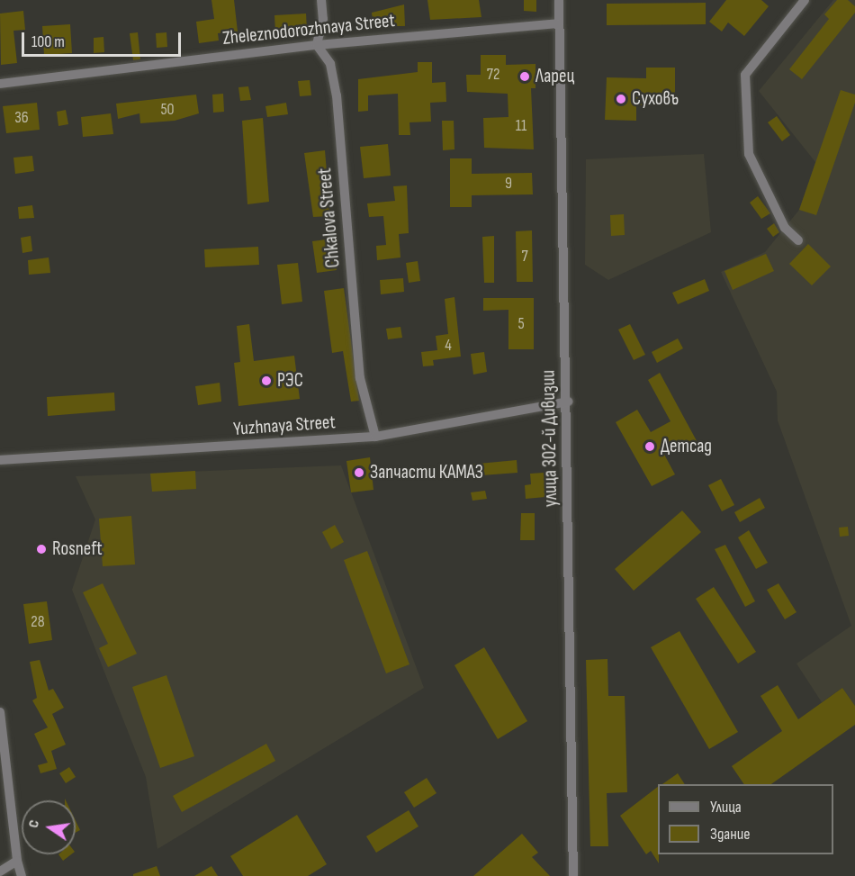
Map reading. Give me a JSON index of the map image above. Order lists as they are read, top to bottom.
{
  "streets": {
    "street": [
      "Zheleznodorozhnaya Street",
      "Chkalova Street",
      "Yuzhnaya Street",
      "улица 302-й Дивизии"
    ]
  },
  "crossings": [
    ["Zheleznodorozhnaya Street", "Chkalova Street"],
    ["Zheleznodorozhnaya Street", "улица 302-й Дивизии"],
    ["Chkalova Street", "Yuzhnaya Street"],
    ["Yuzhnaya Street", "улица 302-й Дивизии"]
  ],
  "places": [
    "Ларец",
    "Суховъ",
    "РЭС",
    "Детсад",
    "Запчасти КАМАЗ",
    "Rosneft"
  ],
  "house_numbers": [
    "72",
    "50",
    "36",
    "11",
    "9",
    "7",
    "5",
    "4",
    "28"
  ],
  "legend": ["Улица", "Здание"],
  "scale_bar": "100 m",
  "north": "left"
}
